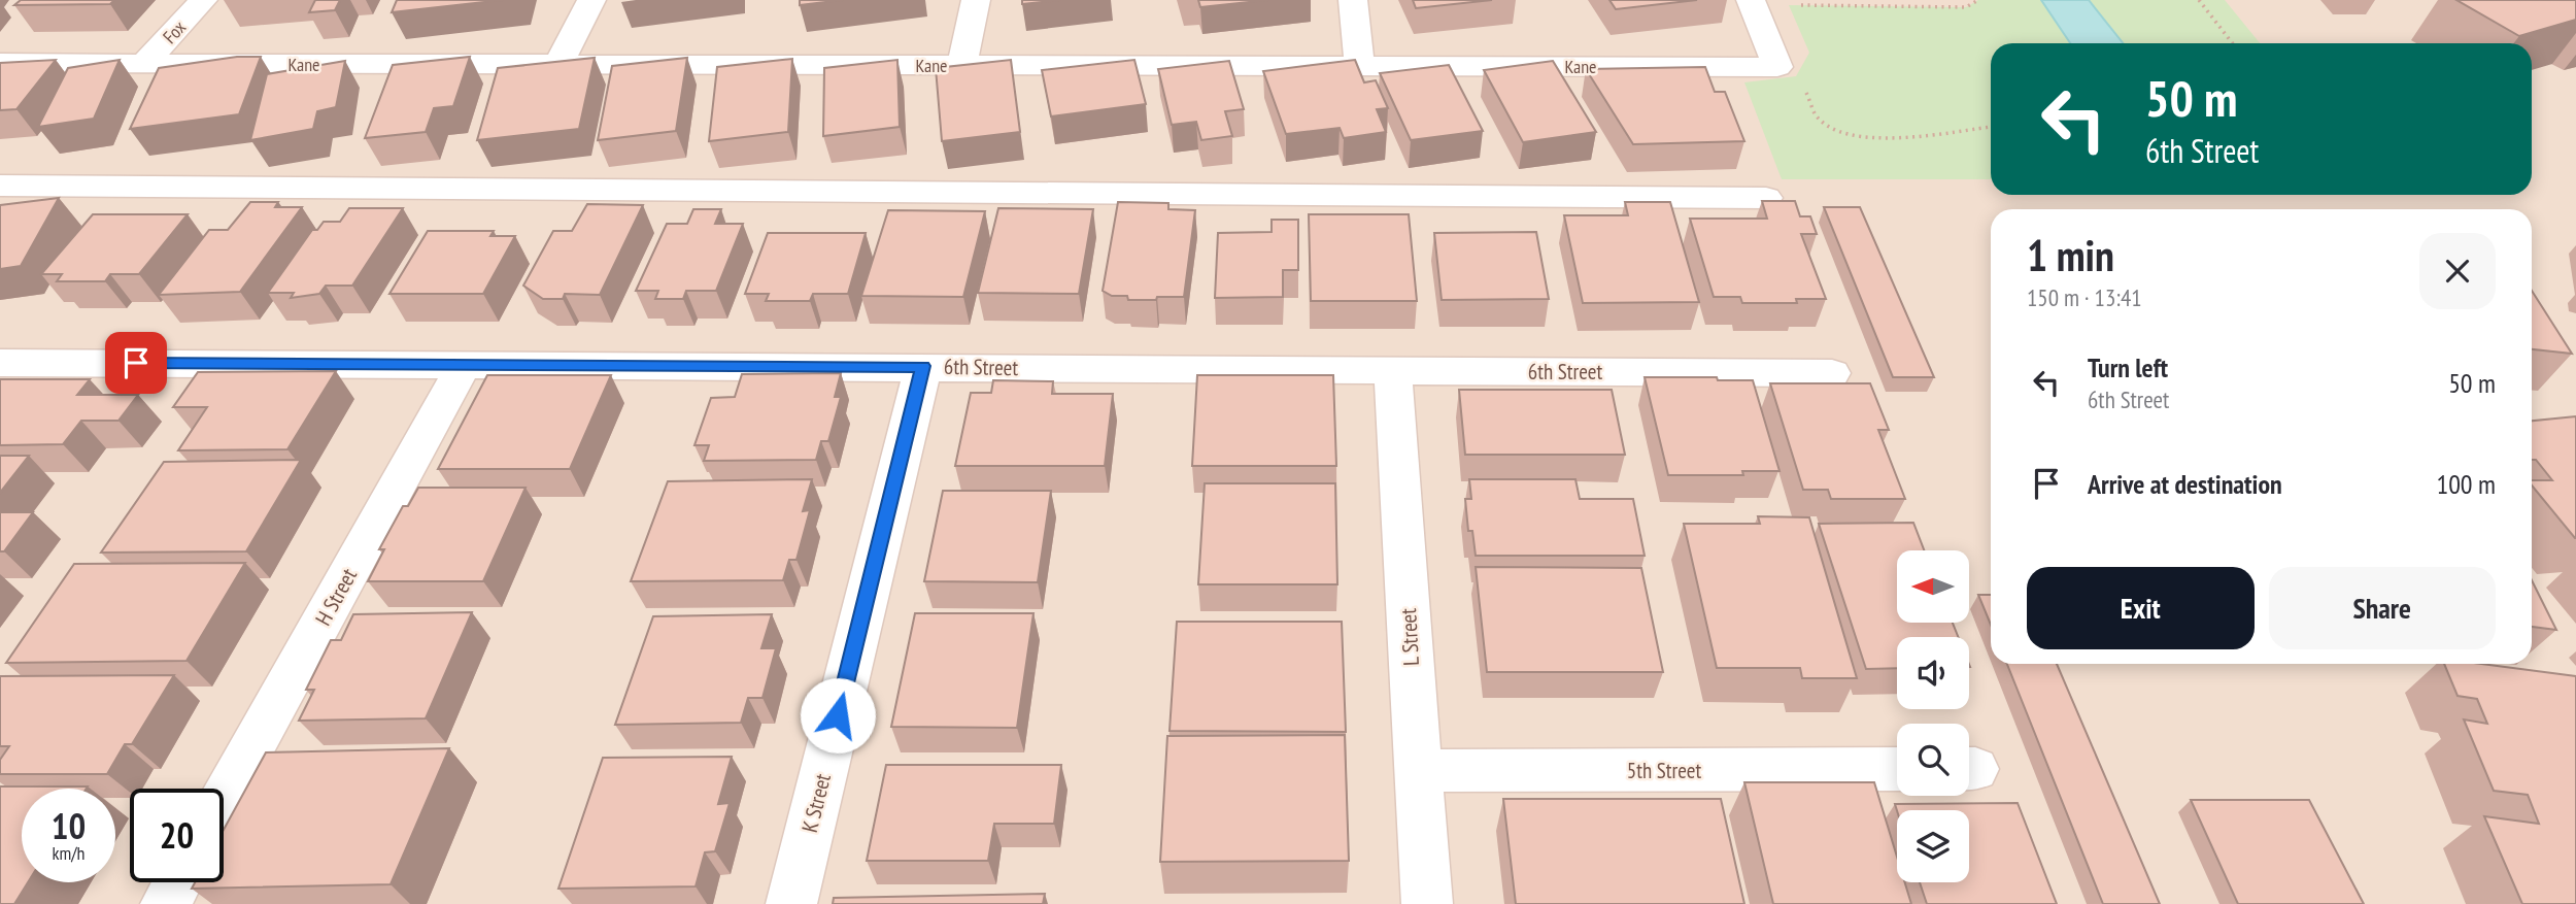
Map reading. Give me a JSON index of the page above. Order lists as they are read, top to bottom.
{
  "streets": {
    "lane": [
      "Fox",
      "Kane",
      "6th Street",
      "H Street",
      "L Street",
      "5th Street",
      "K Street"
    ]
  },
  "crossings": [
    ["Fox", "Kane"],
    ["6th Street", "H Street"],
    ["6th Street", "L Street"],
    ["6th Street", "K Street"],
    ["L Street", "5th Street"]
  ],
  "north": "left",
  "page": {
    "turn": ["50 m", "6th Street"],
    "heading": ["1 min", "150 m · 13:41"],
    "list": [
      {
        "name": "Turn left",
        "note": "6th Street",
        "value": "50 m"
      },
      {
        "name": "Arrive at destination",
        "value": "100 m"
      }
    ],
    "buttons": ["Exit", "Share"],
    "speed": "10 km/h",
    "limit": "20"
  }
}
